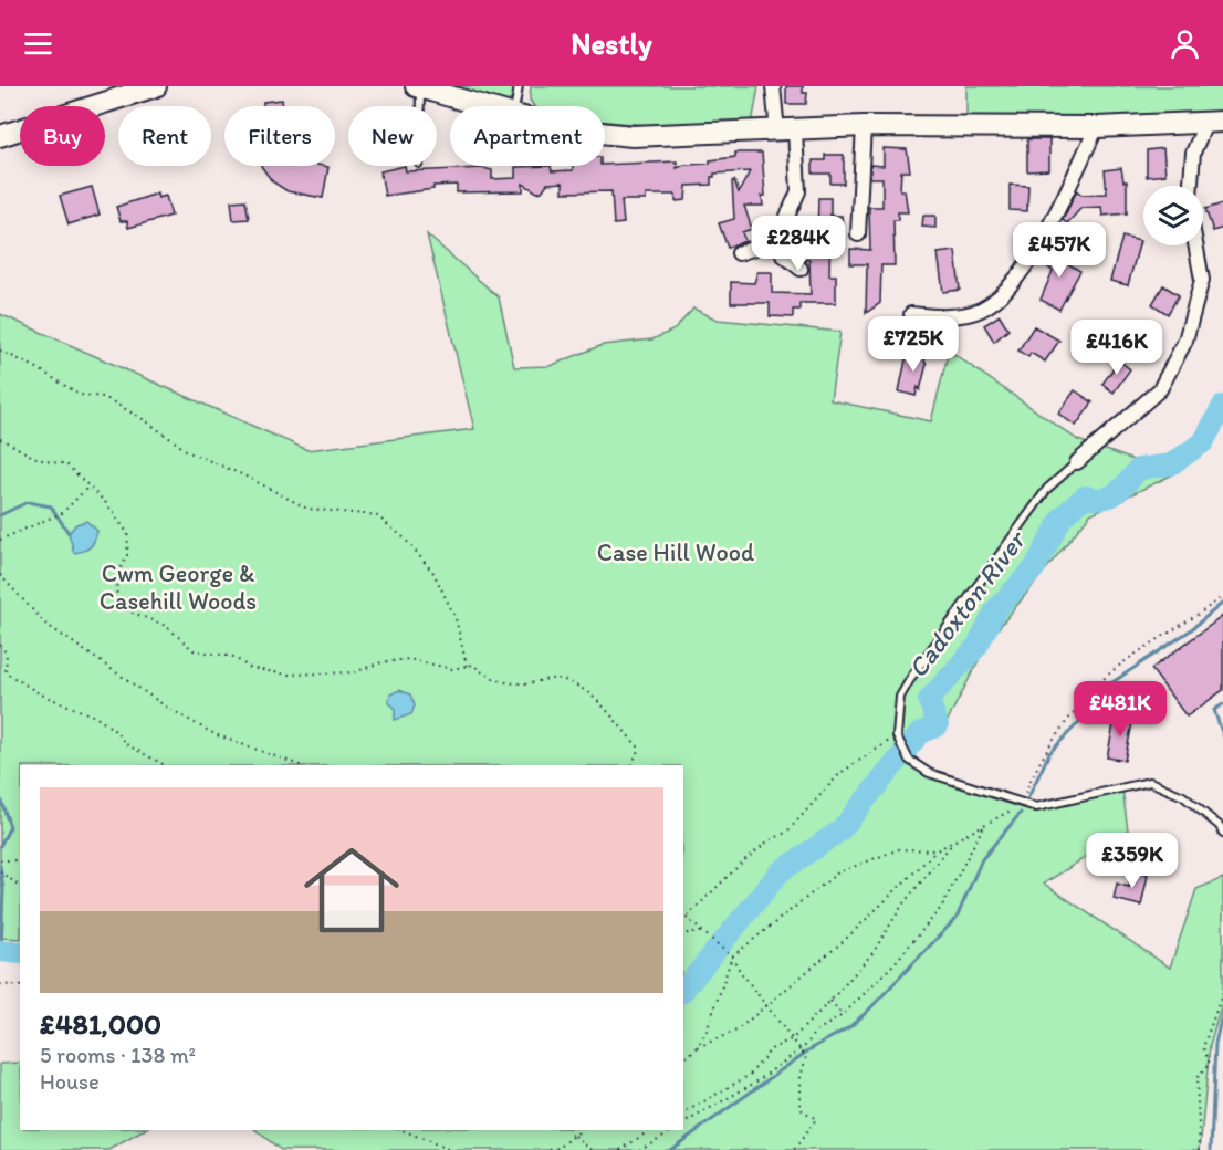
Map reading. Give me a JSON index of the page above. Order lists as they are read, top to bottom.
{
  "water": ["Cadoxton River"],
  "parks": ["Case Hill Wood", "Cwm George & Casehill Woods"],
  "page": {
    "header": "Nestly",
    "chip": [
      "Buy",
      "Rent",
      "Filters",
      "New",
      "Apartment"
    ],
    "price": [
      "£284K",
      "£457K",
      "£725K",
      "£416K",
      "£481K",
      "£359K"
    ],
    "list": [
      {
        "name": "£481,000",
        "note": "5 rooms · 138 m² · House"
      }
    ]
  }
}
